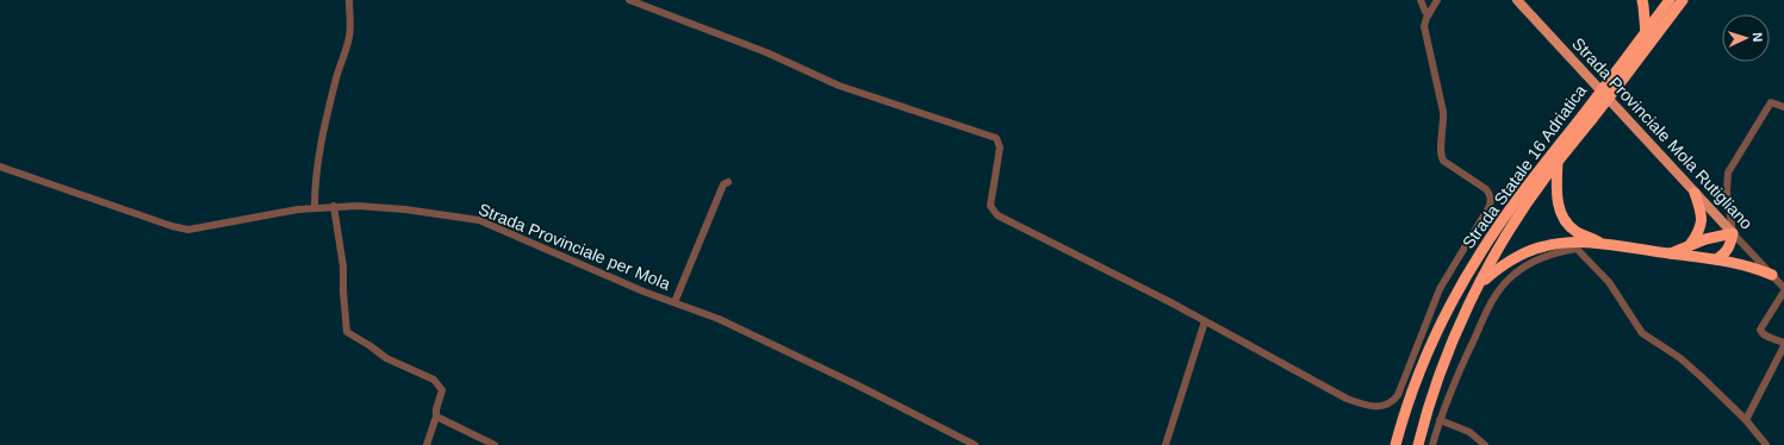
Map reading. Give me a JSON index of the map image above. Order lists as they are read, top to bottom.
{
  "streets": {
    "highway": ["Strada Statale 16 Adriatica"],
    "main road": ["Strada Provinciale Mola Rutigliano"],
    "street": ["Strada Provinciale per Mola"]
  },
  "north": "right"
}
